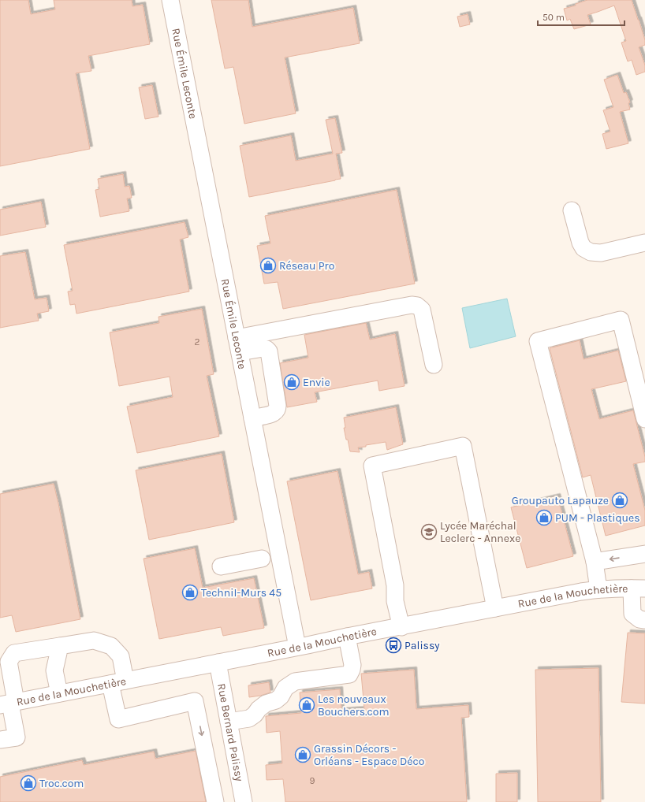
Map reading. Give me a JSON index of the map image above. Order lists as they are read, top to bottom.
{
  "streets": {
    "street": ["Rue Émile Leconte", "Rue de la Mouchetière", "Rue Bernard Palissy"]
  },
  "crossings": [
    ["Rue Émile Leconte", "Rue de la Mouchetière"],
    ["Rue de la Mouchetière", "Rue Bernard Palissy"]
  ],
  "places": {
    "shop": [
      "Réseau Pro",
      "Envie",
      "Groupauto Lapauze",
      "PUM - Plastiques",
      "TechniI-Murs 45",
      "Les nouveaux Bouchers.com",
      "Grassin Décors - Orléans - Espace Déco",
      "Troc.com"
    ],
    "school or university": ["Lycée Maréchal Leclerc - Annexe"],
    "bus stop": ["Palissy"]
  },
  "house_numbers": ["2", "9"],
  "scale_bar": "50 m"
}
